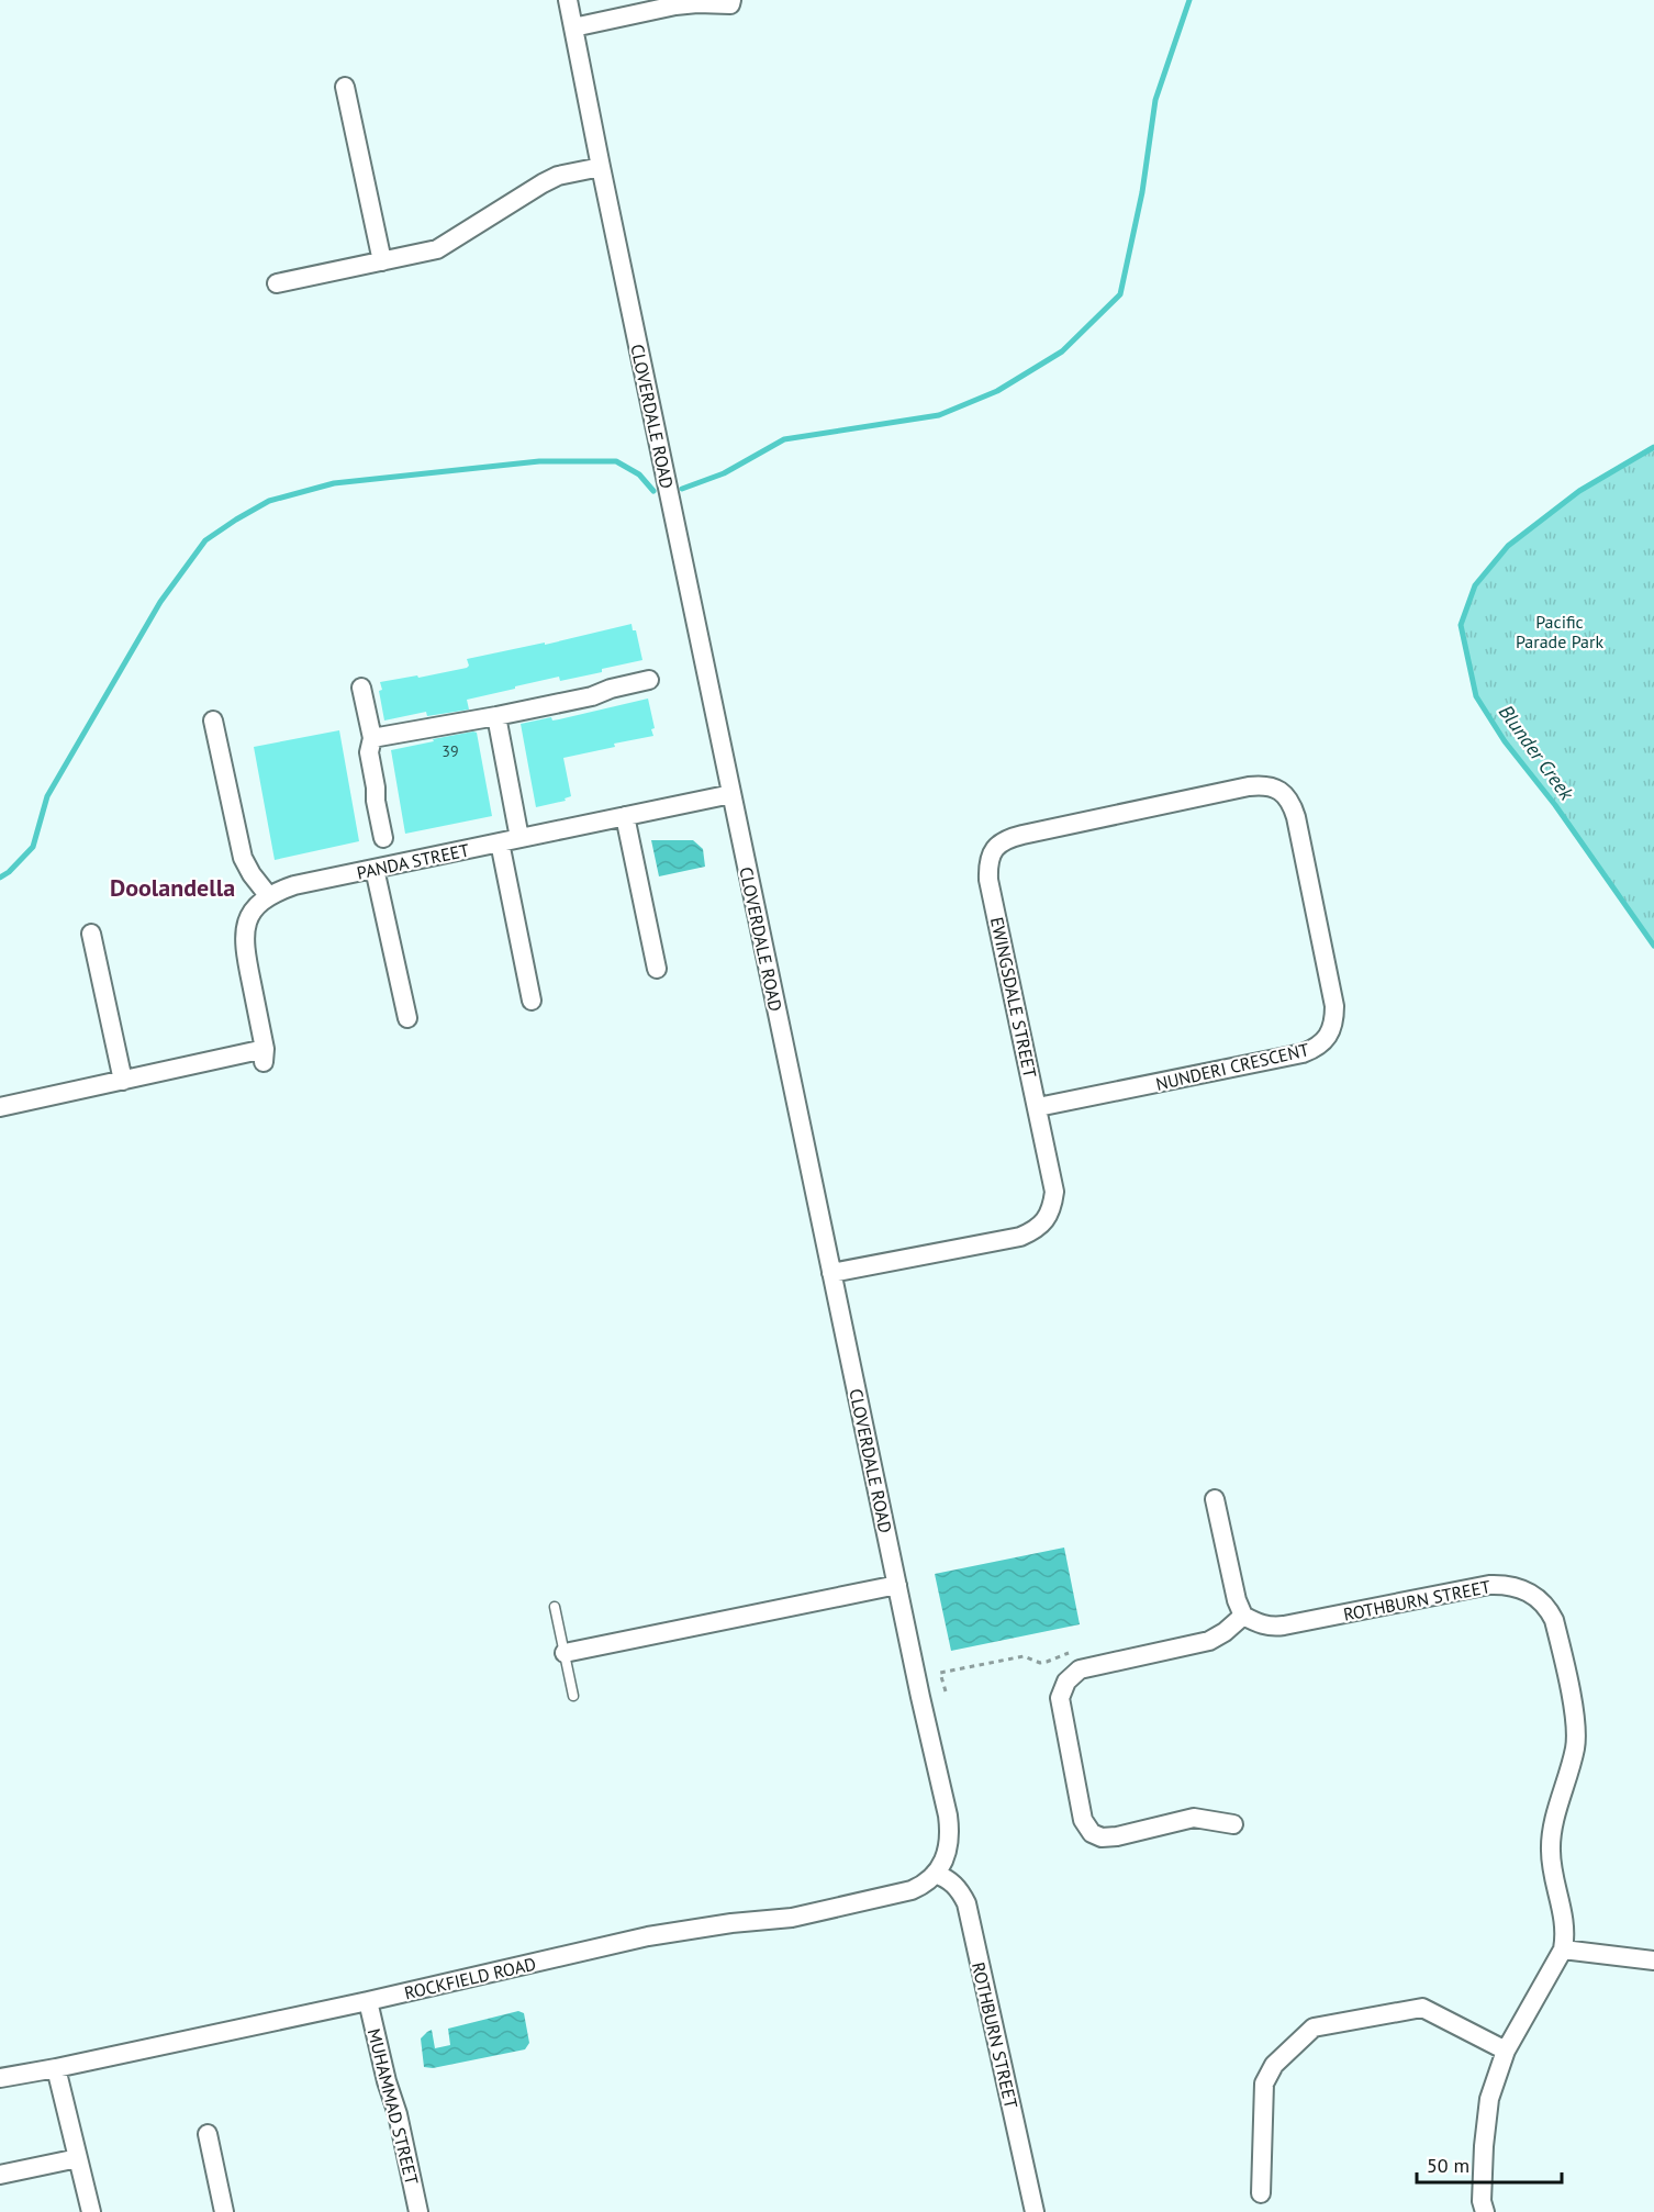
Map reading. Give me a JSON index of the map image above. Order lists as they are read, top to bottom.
{
  "streets": {
    "street": [
      "CLOVERDALE ROAD",
      "PANDA STREET",
      "EWINGSDALE STREET",
      "NUNDERI CRESCENT",
      "ROTHBURN STREET",
      "ROCKFIELD ROAD",
      "MUHAMMAD STREET"
    ]
  },
  "crossings": [
    ["CLOVERDALE ROAD", "PANDA STREET"],
    ["CLOVERDALE ROAD", "EWINGSDALE STREET"],
    ["CLOVERDALE ROAD", "ROTHBURN STREET"],
    ["CLOVERDALE ROAD", "ROCKFIELD ROAD"],
    ["EWINGSDALE STREET", "NUNDERI CRESCENT"],
    ["ROTHBURN STREET", "ROCKFIELD ROAD"],
    ["ROCKFIELD ROAD", "MUHAMMAD STREET"]
  ],
  "districts": ["Doolandella"],
  "water": ["Blunder Creek"],
  "parks": ["Pacific Parade Park"],
  "house_numbers": ["39"],
  "scale_bar": "50 m"
}
